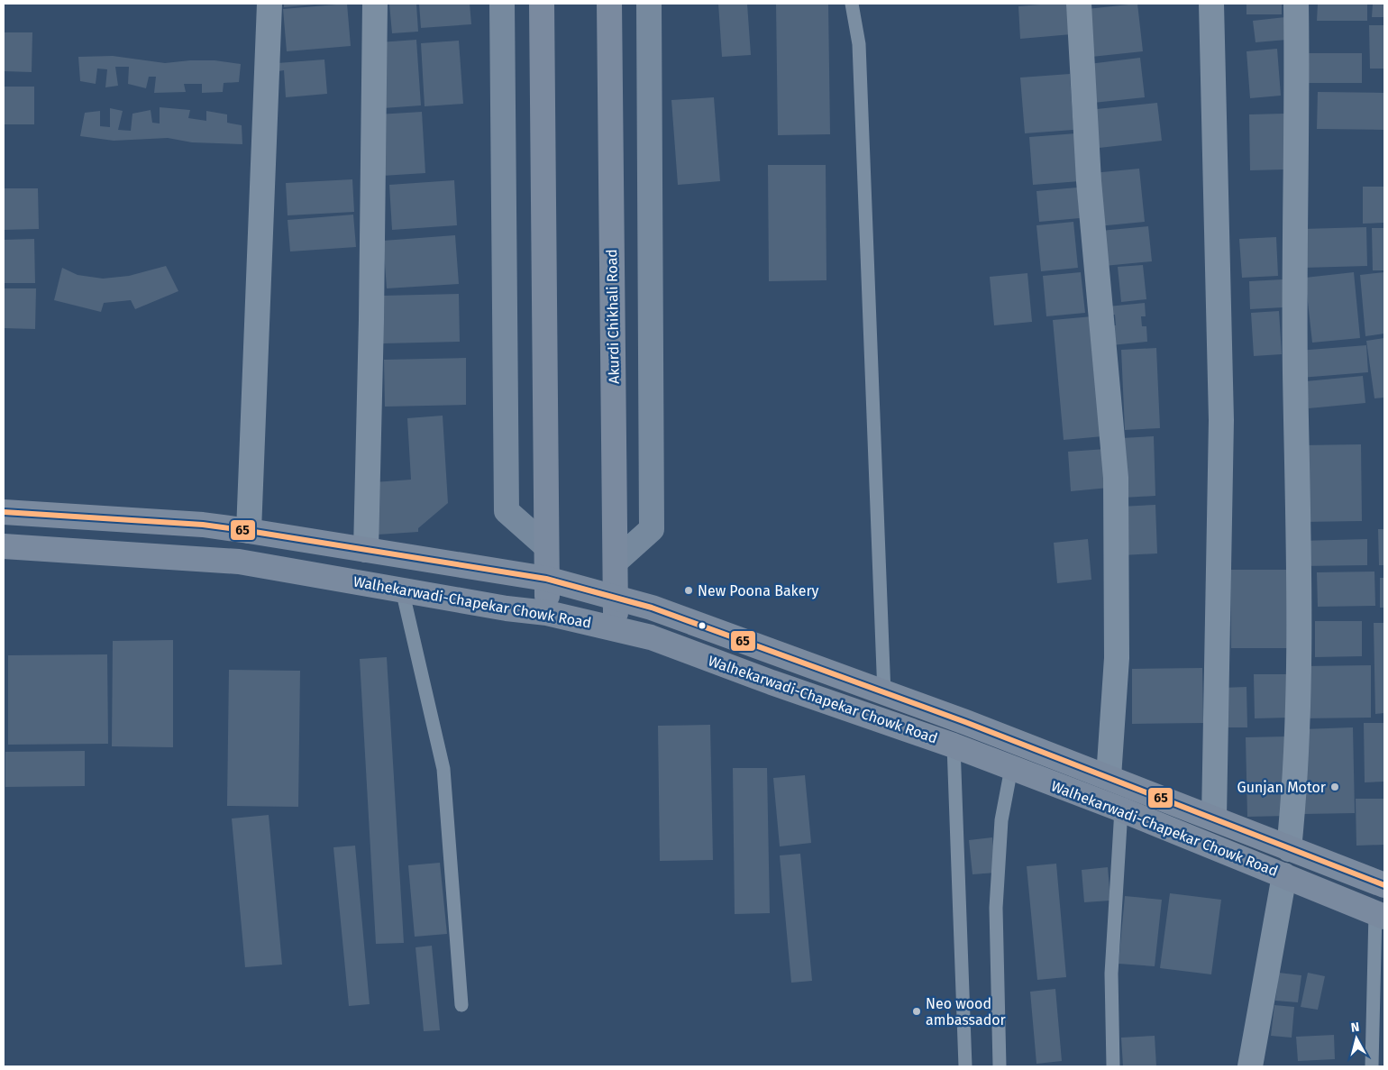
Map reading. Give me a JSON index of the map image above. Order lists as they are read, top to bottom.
{
  "streets": {
    "main road": ["Akurdi Chikhali Road", "Walhekarwadi-Chapekar Chowk Road"]
  },
  "crossings": [
    ["Akurdi Chikhali Road", "Walhekarwadi-Chapekar Chowk Road"]
  ],
  "places": ["New Poona Bakery", "Gunjan Motor", "Neo wood ambassador"],
  "lines": ["transit line 65"],
  "north": "top"
}
